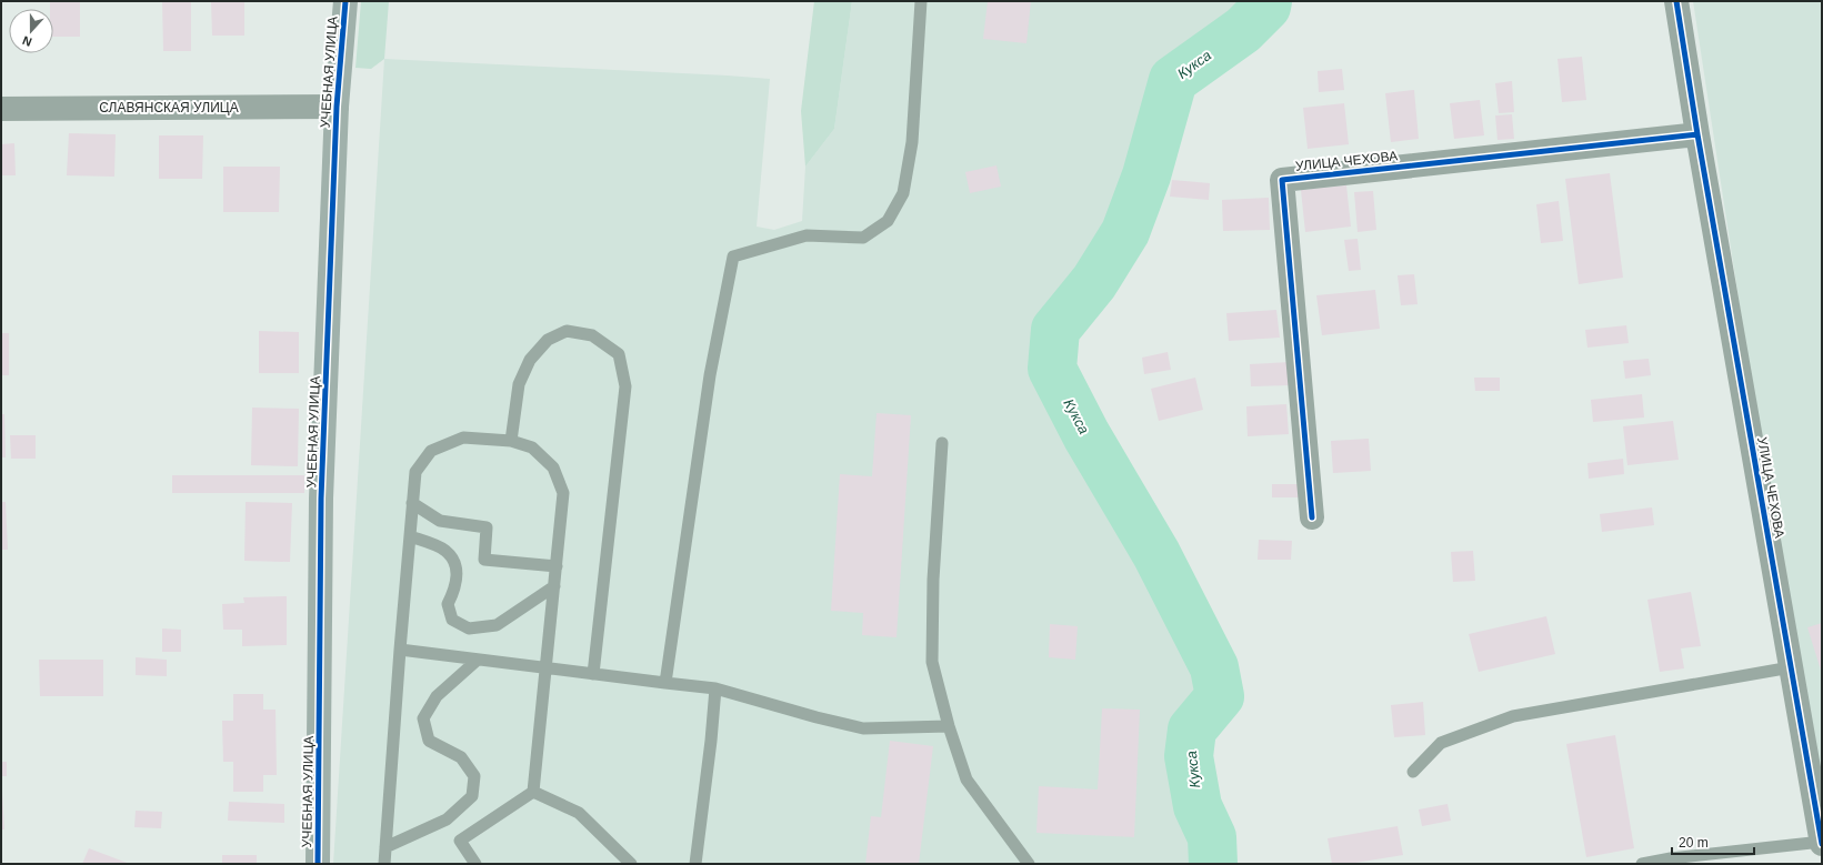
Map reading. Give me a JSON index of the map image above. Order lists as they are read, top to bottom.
{
  "streets": {
    "street": ["УЧЕБНАЯ УЛИЦА", "СЛАВЯНСКАЯ УЛИЦА", "УЛИЦА ЧЕХОВА"]
  },
  "crossings": [
    ["УЧЕБНАЯ УЛИЦА", "СЛАВЯНСКАЯ УЛИЦА"]
  ],
  "water": ["Кукса"],
  "scale_bar": "20 m",
  "north": "bottom"
}
